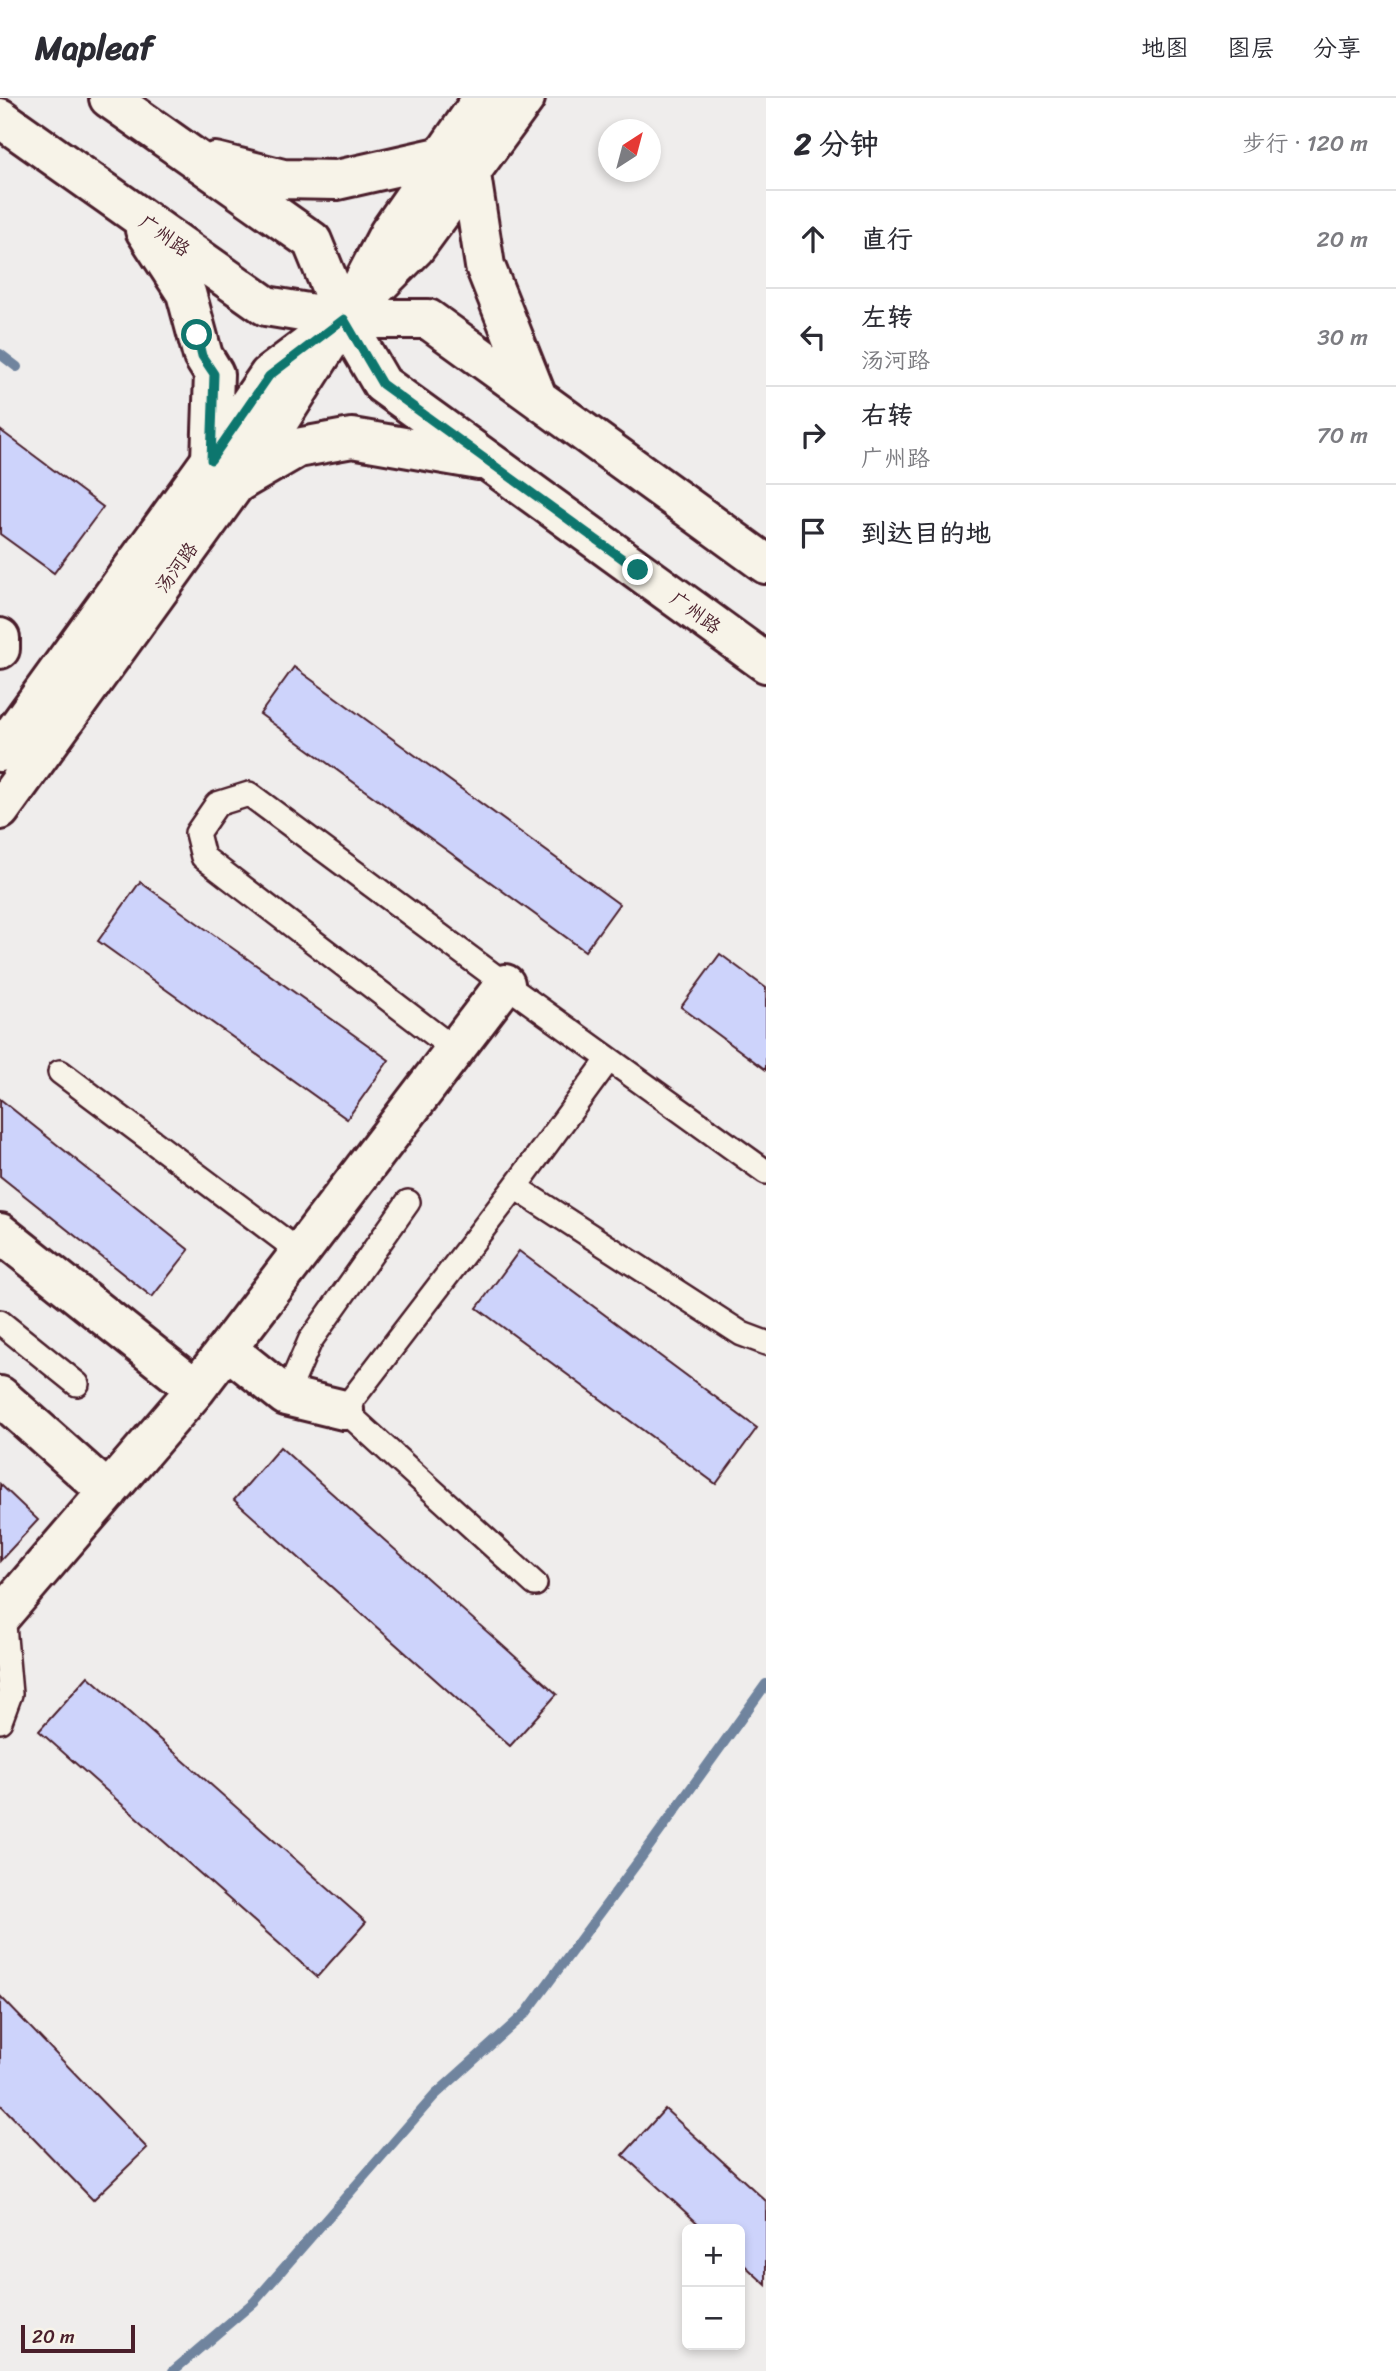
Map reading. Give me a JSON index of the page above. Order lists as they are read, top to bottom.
{
  "streets": {
    "main road": ["广州路", "汤河路"]
  },
  "crossings": [
    ["广州路", "汤河路"]
  ],
  "scale_bar": "20 m",
  "north": "top right",
  "page": {
    "header": "Mapleaf",
    "nav": ["地图", "图层", "分享"],
    "heading": ["2 分钟", "步行 · 120 m"],
    "list": [
      ["直行", "20 m"],
      ["左转", "汤河路", "30 m"],
      ["右转", "广州路", "70 m"],
      "到达目的地"
    ],
    "map_buttons": ["+", "−"],
    "scale": "20 m"
  }
}
